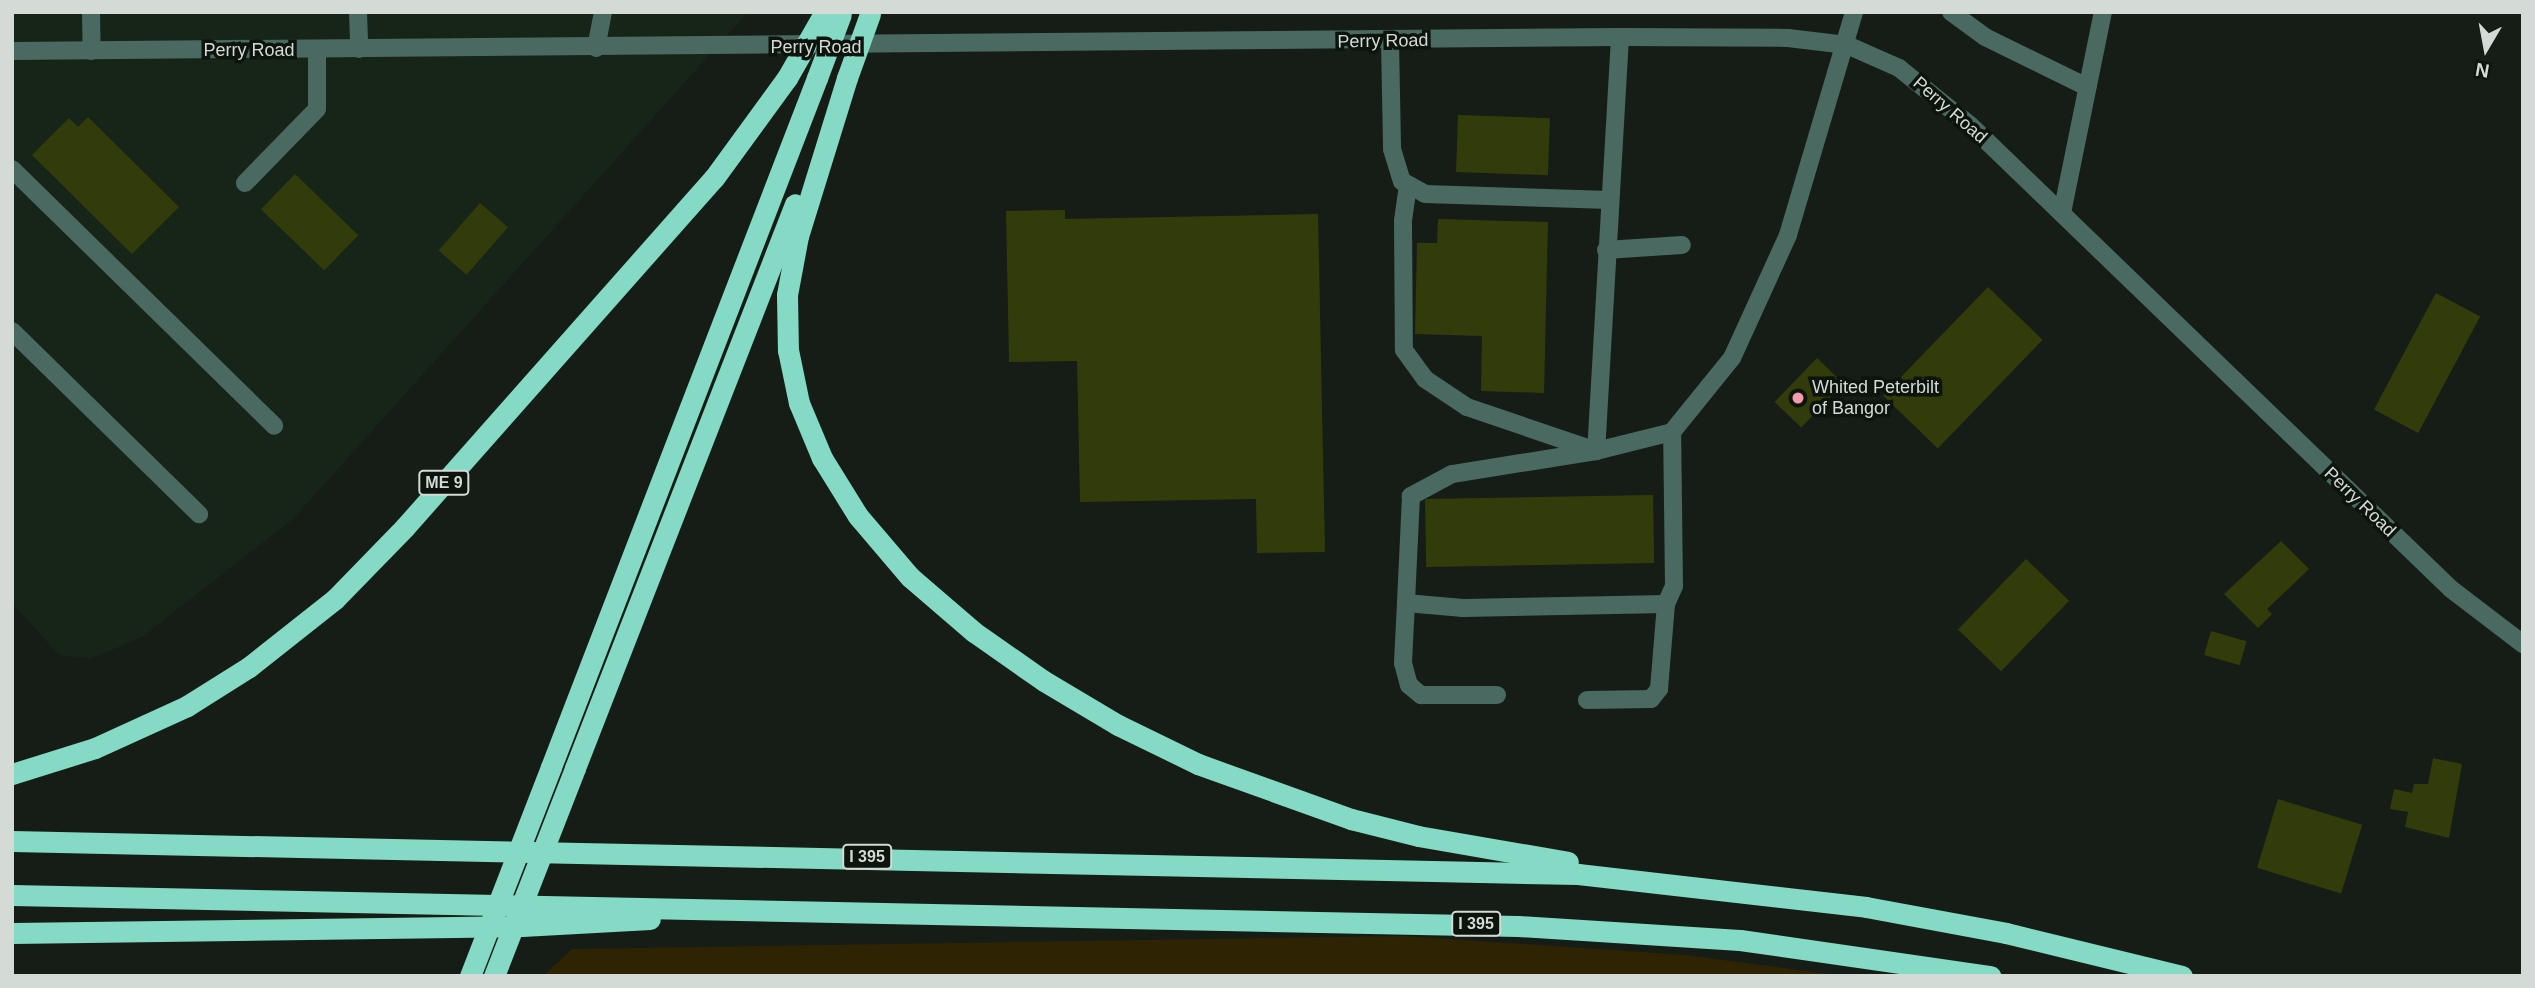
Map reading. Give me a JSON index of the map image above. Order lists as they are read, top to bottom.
{
  "streets": {
    "highway": ["ME 9", "I 395"],
    "street": ["Perry Road"]
  },
  "places": ["Whited Peterbilt of Bangor"],
  "north": "bottom"
}
